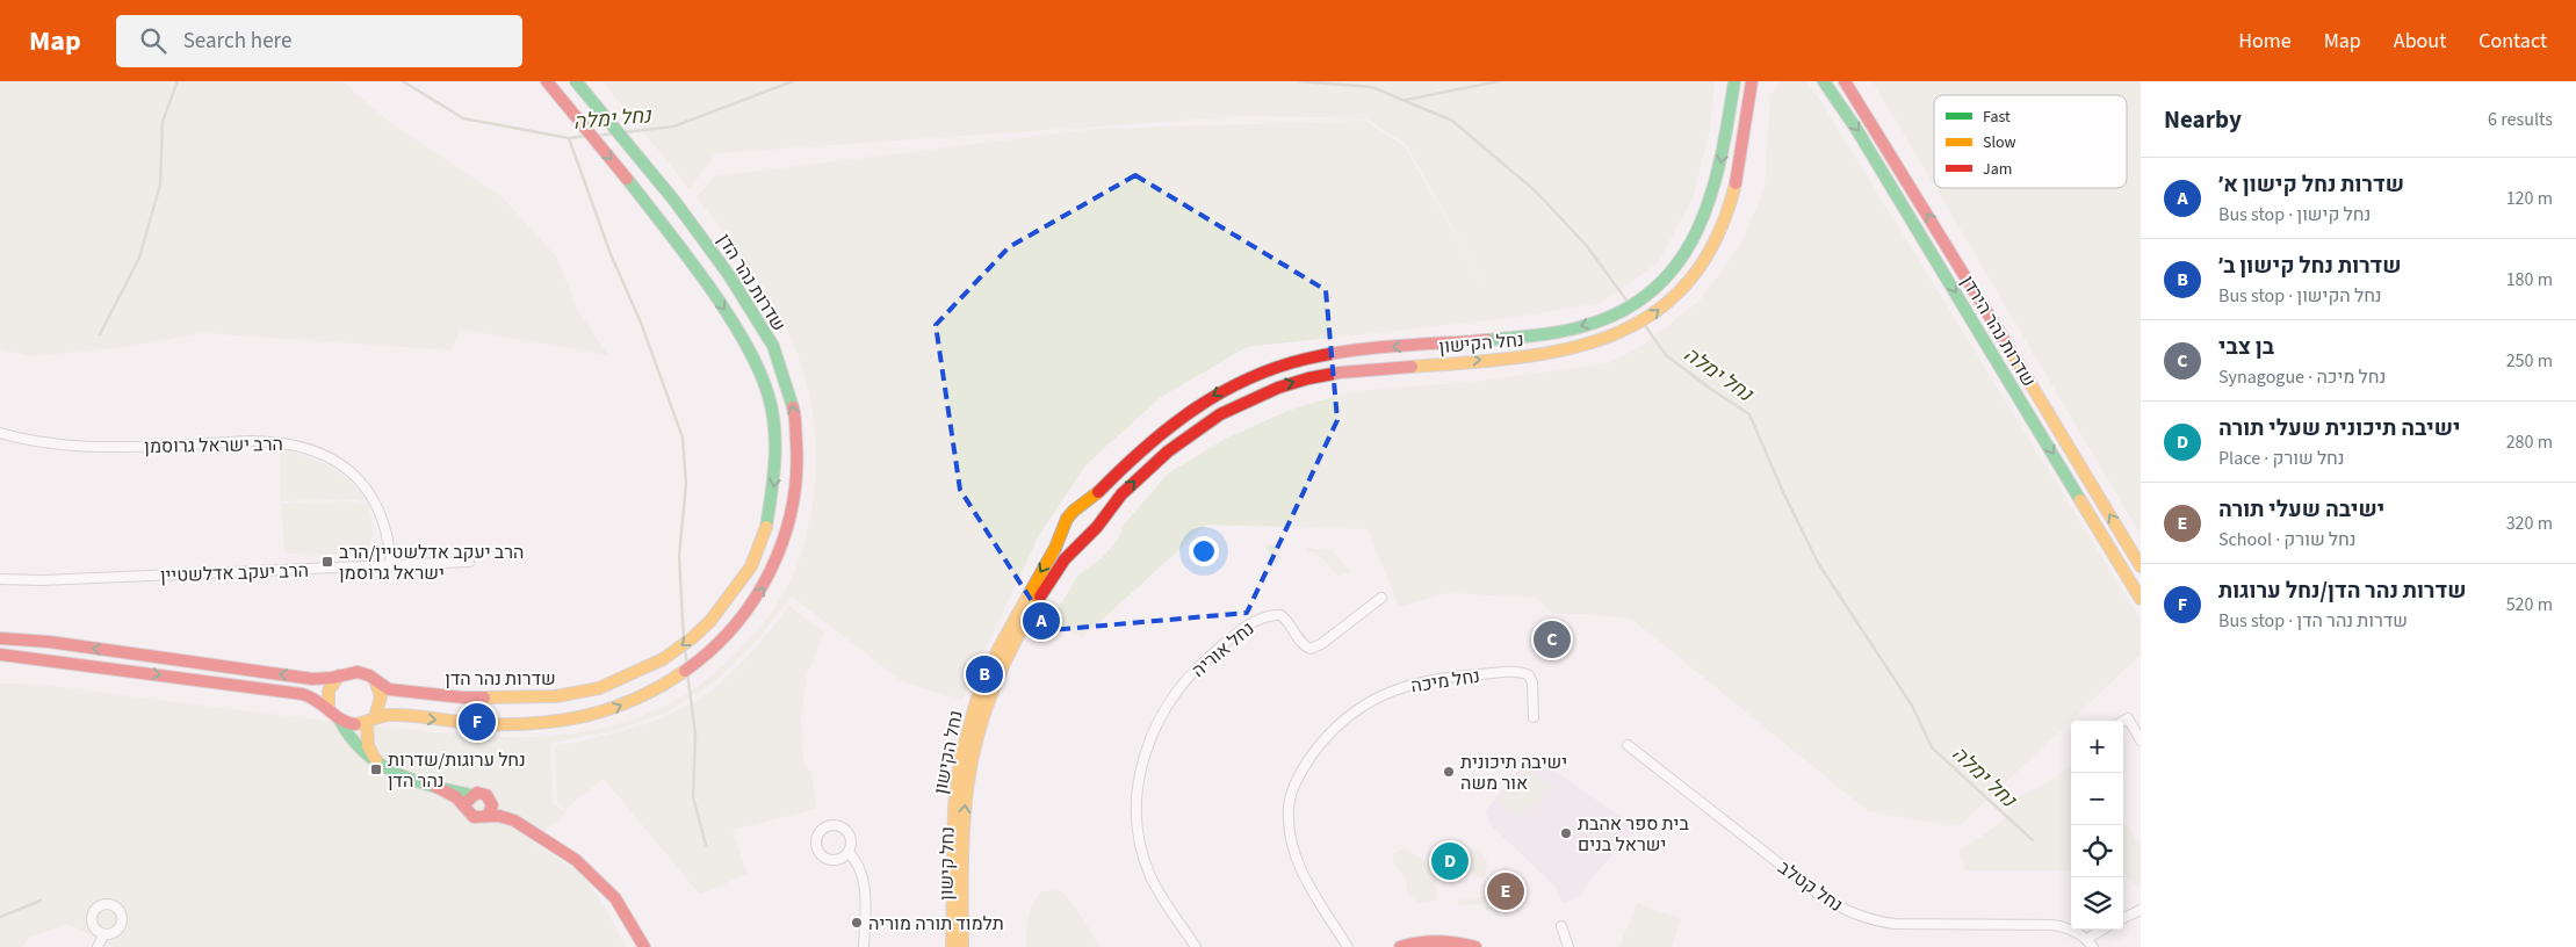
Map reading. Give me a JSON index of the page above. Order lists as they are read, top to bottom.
{
  "streets": {
    "main road": [
      "שדרות נהר הדן",
      "שדרות נהר הירדן",
      "נחל הקישון",
      "נחל קישון"
    ],
    "street": [
      "הרב ישראל גרוסמן",
      "הרב יעקב אדלשטיין",
      "נחל אוריה",
      "נחל מיכה",
      "נחל קטלב"
    ]
  },
  "crossings": [
    ["נחל הקישון", "נחל קישון"],
    ["הרב ישראל גרוסמן", "הרב יעקב אדלשטיין"]
  ],
  "one_way": ["נחל קישון"],
  "water": ["נחל ימלה"],
  "places": {
    "transit": ["הרב יעקב אדלשטיין/הרב ישראל גרוסמן", "נחל ערוגות/שדרות נהר הדן"],
    "other": ["ישיבה תיכונית אור משה", "בית ספר אהבת ישראל בנים", "תלמוד תורה מוריה"]
  },
  "legend": ["Fast", "Slow", "Jam"],
  "page": {
    "header": "Map",
    "search": "Search here",
    "nav": [
      "Home",
      "Map",
      "About",
      "Contact"
    ],
    "heading": ["Nearby", "6 results"],
    "list": [
      {
        "mark": "A",
        "name": "שדרות נחל קישון א׳",
        "note": "Bus stop · נחל קישון",
        "value": "120 m"
      },
      {
        "mark": "B",
        "name": "שדרות נחל קישון ב׳",
        "note": "Bus stop · נחל הקישון",
        "value": "180 m"
      },
      {
        "mark": "C",
        "name": "בן צבי",
        "note": "Synagogue · נחל מיכה",
        "value": "250 m"
      },
      {
        "mark": "D",
        "name": "ישיבה תיכונית שעלי תורה",
        "note": "Place · נחל שורק",
        "value": "280 m"
      },
      {
        "mark": "E",
        "name": "ישיבה שעלי תורה",
        "note": "School · נחל שורק",
        "value": "320 m"
      },
      {
        "mark": "F",
        "name": "שדרות נהר הדן/נחל ערוגות",
        "note": "Bus stop · שדרות נהר הדן",
        "value": "520 m"
      }
    ],
    "pins": [
      "A",
      "C",
      "B",
      "F",
      "D",
      "E"
    ],
    "map_buttons": ["+", "−"]
  }
}
